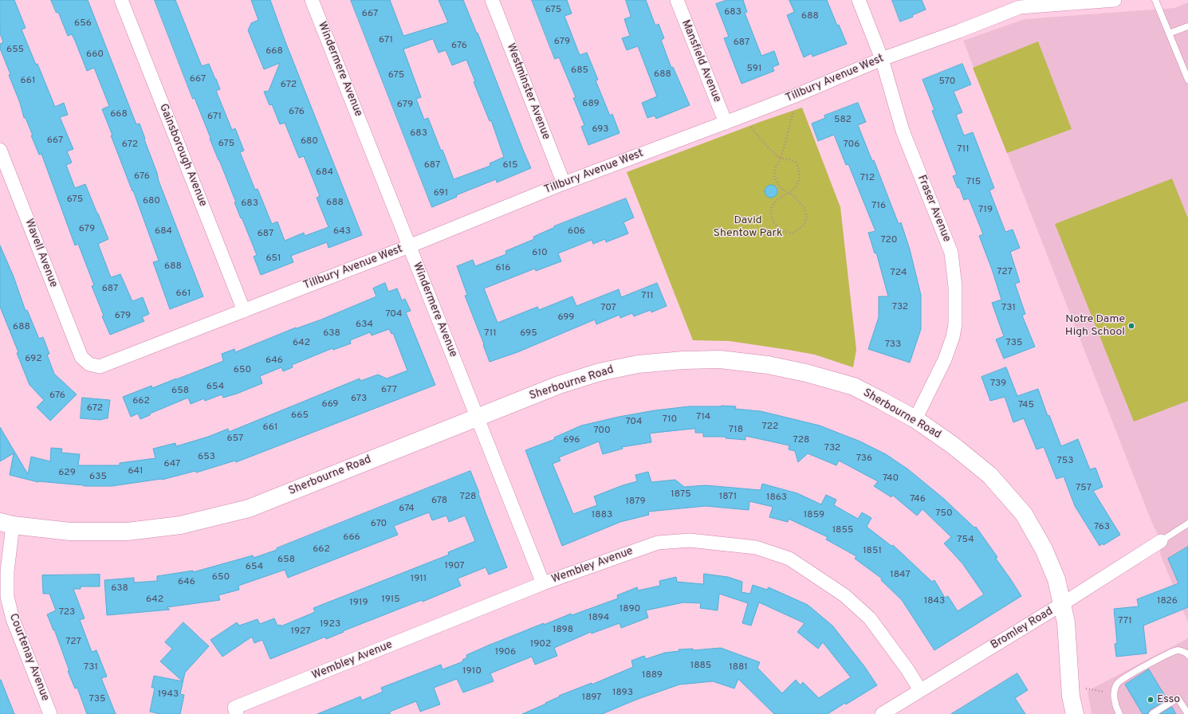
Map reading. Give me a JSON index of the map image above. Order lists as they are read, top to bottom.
{
  "streets": {
    "street": [
      "Mansfield Avenue",
      "Windermere Avenue",
      "Tillbury Avenue West",
      "Westminster Avenue",
      "Gainsborough Avenue",
      "Fraser Avenue",
      "Wavell Avenue",
      "Sherbourne Road",
      "Wembley Avenue",
      "Bromley Road",
      "Courtenay Avenue"
    ]
  },
  "crossings": [
    ["Mansfield Avenue", "Tillbury Avenue West"],
    ["Windermere Avenue", "Tillbury Avenue West"],
    ["Windermere Avenue", "Sherbourne Road"],
    ["Windermere Avenue", "Wembley Avenue"],
    ["Tillbury Avenue West", "Westminster Avenue"],
    ["Tillbury Avenue West", "Gainsborough Avenue"],
    ["Tillbury Avenue West", "Fraser Avenue"],
    ["Tillbury Avenue West", "Wavell Avenue"],
    ["Fraser Avenue", "Sherbourne Road"],
    ["Sherbourne Road", "Bromley Road"],
    ["Sherbourne Road", "Courtenay Avenue"],
    ["Wembley Avenue", "Bromley Road"]
  ],
  "parks": ["David Shentow Park"],
  "places": ["Notre Dame High School", "Esso"],
  "house_numbers": [
    "675",
    "683",
    "667",
    "688",
    "656",
    "671",
    "679",
    "687",
    "676",
    "655",
    "668",
    "660",
    "591",
    "685",
    "688",
    "675",
    "667",
    "661",
    "570",
    "672",
    "689",
    "679",
    "676",
    "668",
    "671",
    "582",
    "693",
    "683",
    "667",
    "680",
    "675",
    "672",
    "706",
    "711",
    "687",
    "615",
    "684",
    "676",
    "712",
    "715",
    "691",
    "675",
    "680",
    "688",
    "683",
    "716",
    "719",
    "679",
    "684",
    "643",
    "606",
    "687",
    "720",
    "610",
    "651",
    "688",
    "616",
    "727",
    "724",
    "687",
    "661",
    "711",
    "732",
    "707",
    "731",
    "704",
    "679",
    "699",
    "634",
    "688",
    "638",
    "711",
    "695",
    "642",
    "735",
    "733",
    "692",
    "646",
    "650",
    "739",
    "654",
    "677",
    "658",
    "676",
    "673",
    "662",
    "669",
    "745",
    "672",
    "665",
    "714",
    "710",
    "704",
    "722",
    "661",
    "718",
    "700",
    "657",
    "696",
    "728",
    "732",
    "653",
    "736",
    "753",
    "647",
    "641",
    "629",
    "635",
    "740",
    "757",
    "1875",
    "728",
    "1871",
    "1863",
    "746",
    "678",
    "1879",
    "674",
    "750",
    "1883",
    "1859",
    "670",
    "763",
    "1855",
    "666",
    "754",
    "662",
    "1851",
    "658",
    "1907",
    "654",
    "1847",
    "650",
    "1911",
    "646",
    "638",
    "642",
    "1915",
    "1843",
    "1826",
    "1919",
    "1890",
    "723",
    "1894",
    "771",
    "1923",
    "1898",
    "1927",
    "727",
    "1902",
    "1906",
    "1885",
    "731",
    "1881",
    "1910",
    "1889",
    "1893",
    "1943",
    "1897",
    "735"
  ]
}
